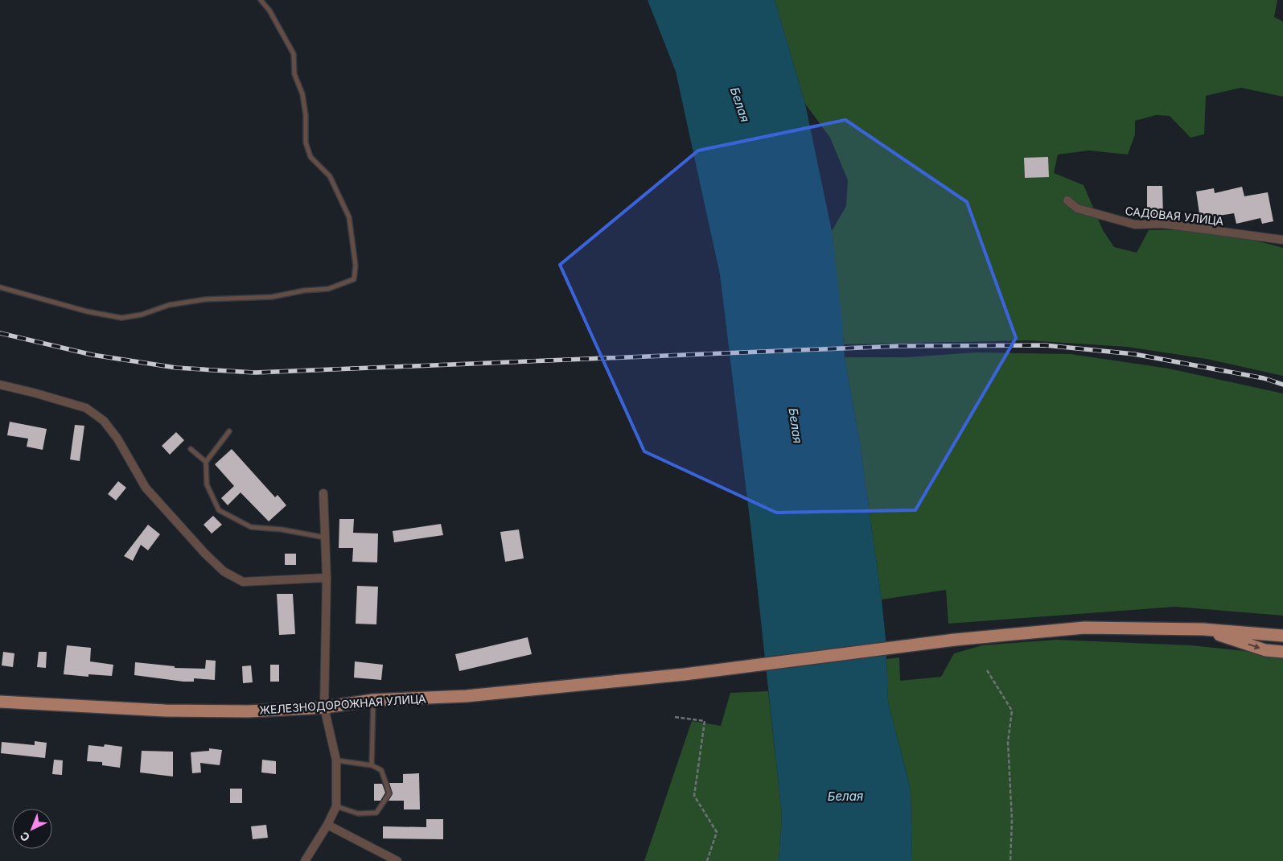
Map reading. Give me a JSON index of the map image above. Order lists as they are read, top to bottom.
{
  "streets": {
    "main road": ["ЖЕЛЕЗНОДОРОЖНАЯ УЛИЦА"],
    "street": ["САДОВАЯ УЛИЦА"]
  },
  "water": ["Белая"],
  "north": "bottom left"
}
